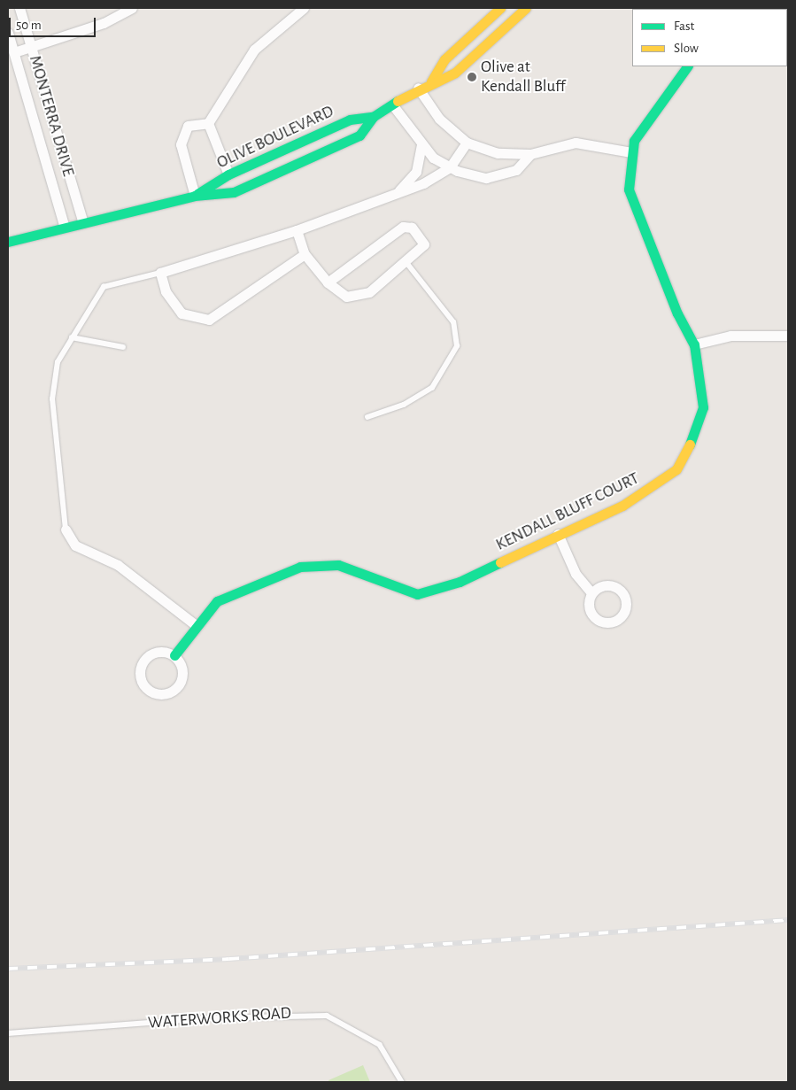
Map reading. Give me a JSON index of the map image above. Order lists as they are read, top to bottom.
{
  "streets": {
    "street": ["MONTERRA DRIVE", "OLIVE BOULEVARD", "KENDALL BLUFF COURT"],
    "lane": ["WATERWORKS ROAD"]
  },
  "crossings": [
    ["MONTERRA DRIVE", "OLIVE BOULEVARD"]
  ],
  "places": ["Olive at Kendall Bluff"],
  "legend": ["Fast", "Slow"],
  "scale_bar": "50 m"
}
